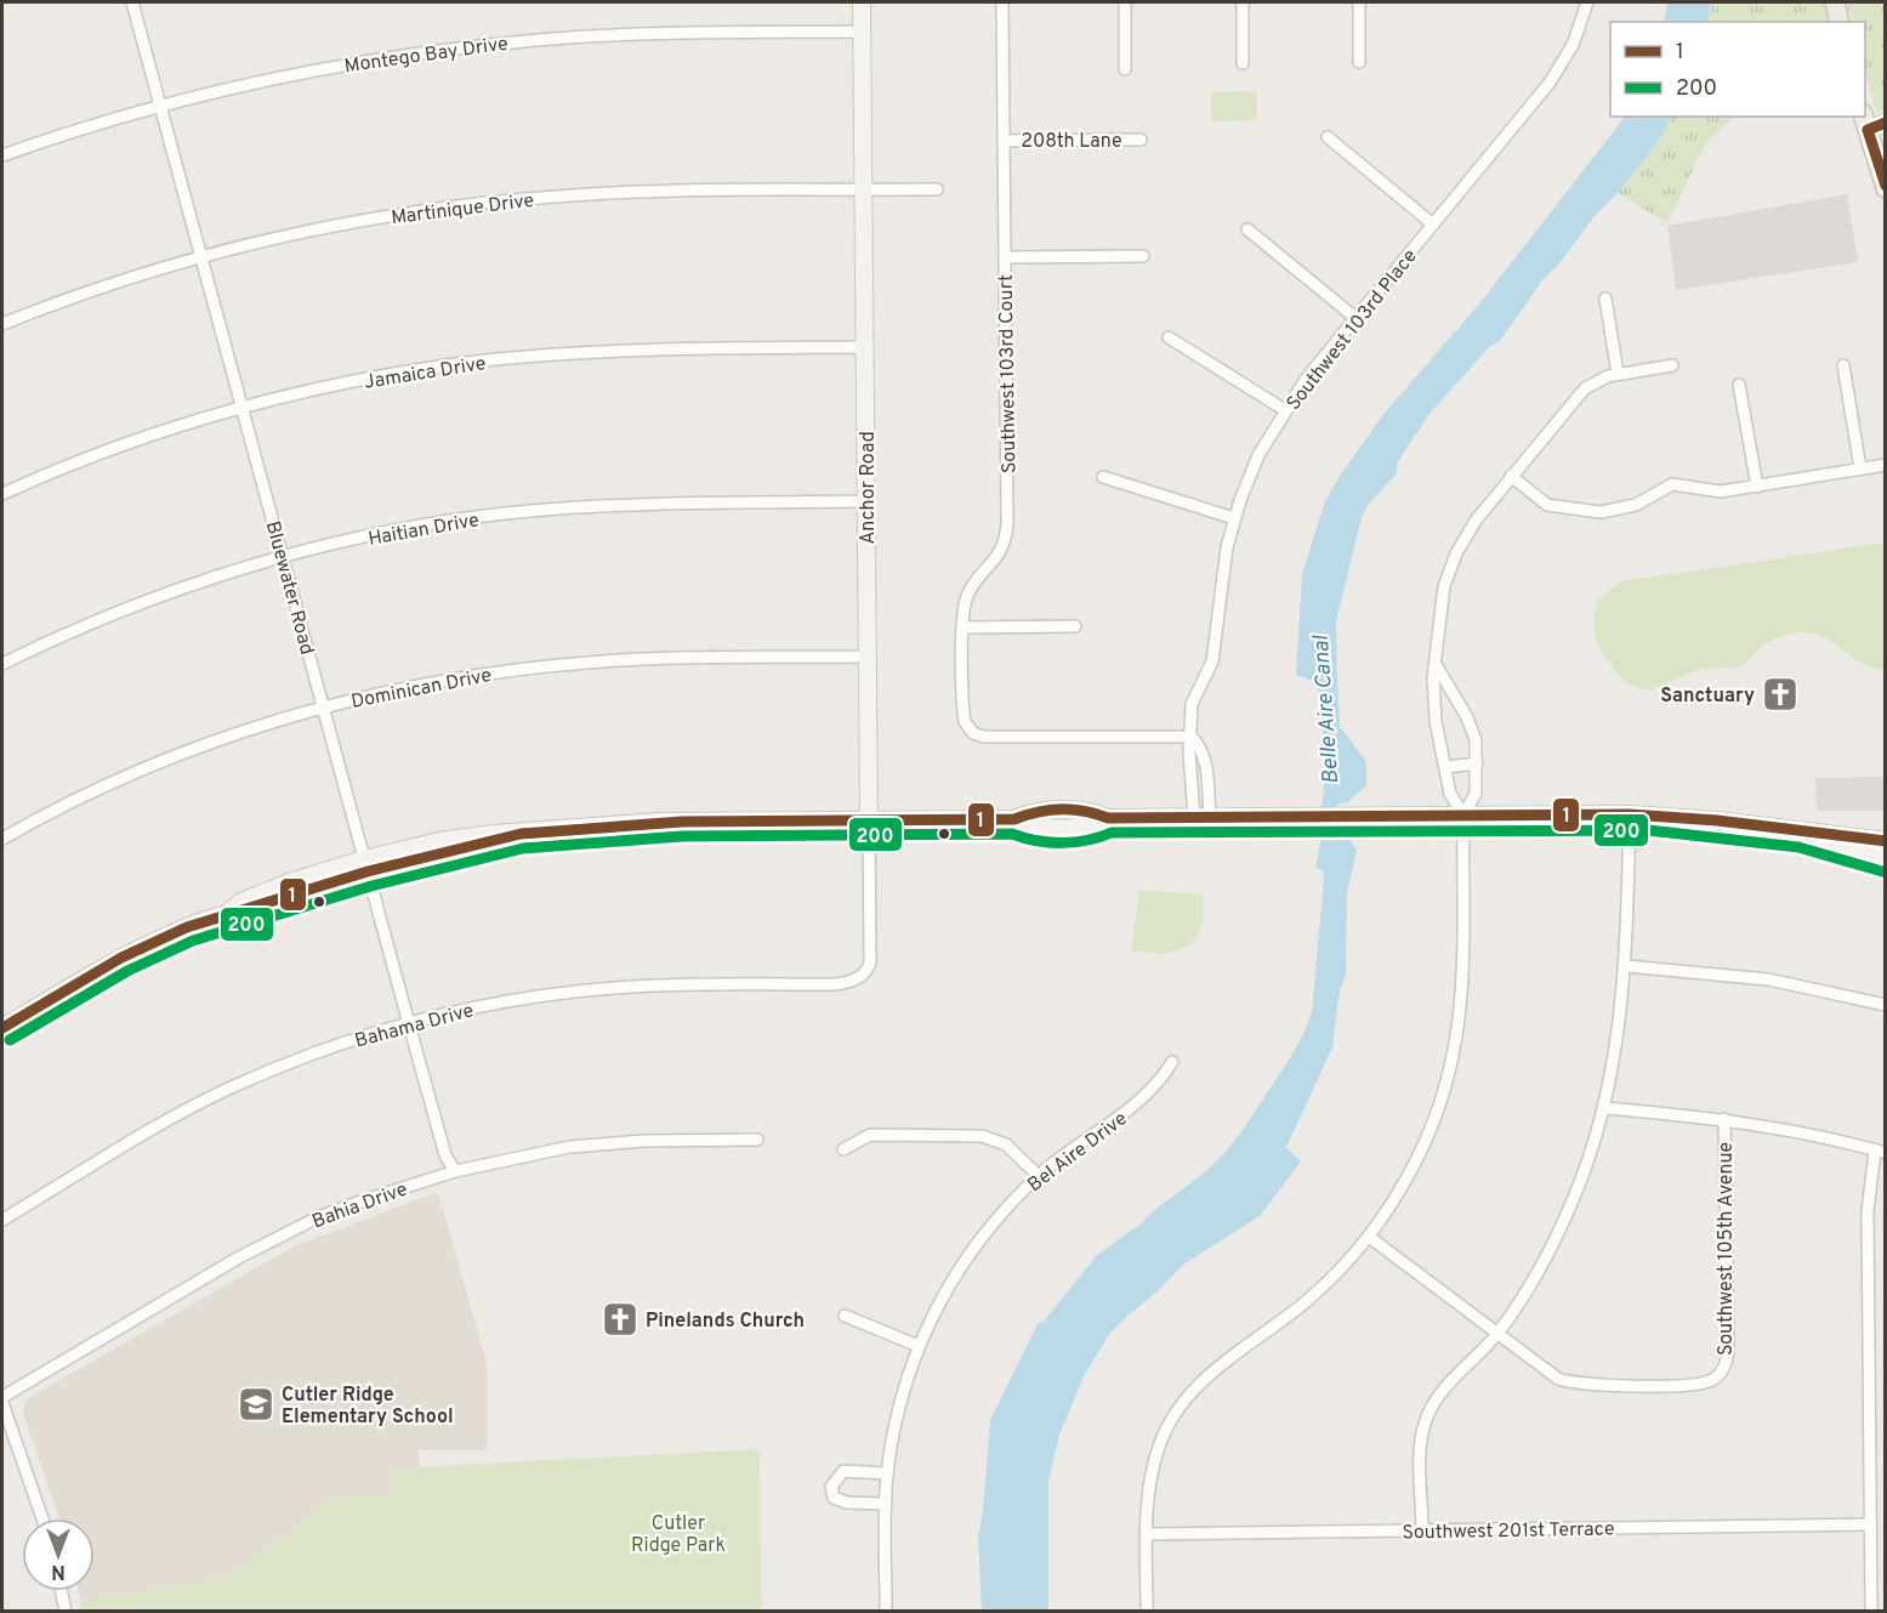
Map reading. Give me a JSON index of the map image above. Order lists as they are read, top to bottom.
{
  "streets": {
    "street": [
      "Montego Bay Drive",
      "208th Lane",
      "Martinique Drive",
      "Southwest 103rd Place",
      "Jamaica Drive",
      "Southwest 103rd Court",
      "Anchor Road",
      "Haitian Drive",
      "Bluewater Road",
      "Dominican Drive",
      "Bahama Drive",
      "Bel Aire Drive",
      "Bahia Drive",
      "Southwest 105th Avenue",
      "Southwest 201st Terrace"
    ]
  },
  "crossings": [
    ["Montego Bay Drive", "Anchor Road"],
    ["Montego Bay Drive", "Bluewater Road"],
    ["208th Lane", "Southwest 103rd Court"],
    ["Martinique Drive", "Anchor Road"],
    ["Martinique Drive", "Bluewater Road"],
    ["Southwest 103rd Place", "Southwest 103rd Court"],
    ["Jamaica Drive", "Anchor Road"],
    ["Jamaica Drive", "Bluewater Road"],
    ["Anchor Road", "Haitian Drive"],
    ["Anchor Road", "Dominican Drive"],
    ["Anchor Road", "Bahama Drive"],
    ["Haitian Drive", "Bluewater Road"],
    ["Bluewater Road", "Dominican Drive"],
    ["Bluewater Road", "Bahama Drive"],
    ["Bluewater Road", "Bahia Drive"]
  ],
  "water": ["Belle Aire Canal"],
  "parks": ["Cutler Ridge Park"],
  "places": {
    "church": ["Sanctuary", "Pinelands Church"],
    "school or university": ["Cutler Ridge Elementary School"]
  },
  "lines": ["transit line 1", "transit line 200"],
  "legend": ["1", "200"],
  "north": "bottom"
}
